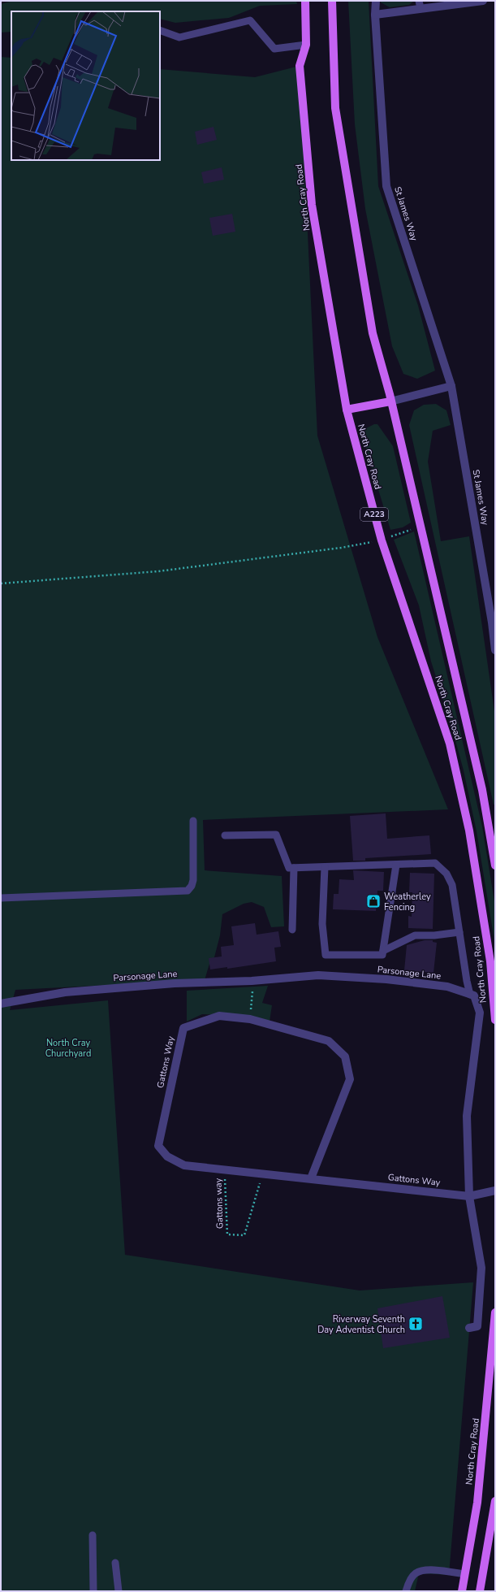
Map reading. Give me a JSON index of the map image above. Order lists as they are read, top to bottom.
{
  "streets": {
    "main road": ["North Cray Road", "A223"],
    "street": ["St James Way", "Parsonage Lane", "Gattons Way"],
    "path": ["Gattons way"]
  },
  "crossings": [
    ["Gattons Way", "Gattons way"]
  ],
  "parks": ["North Cray Churchyard"],
  "places": {
    "shop": ["Weatherley Fencing"],
    "church": ["Riverway Seventh Day Adventist Church"]
  }
}
